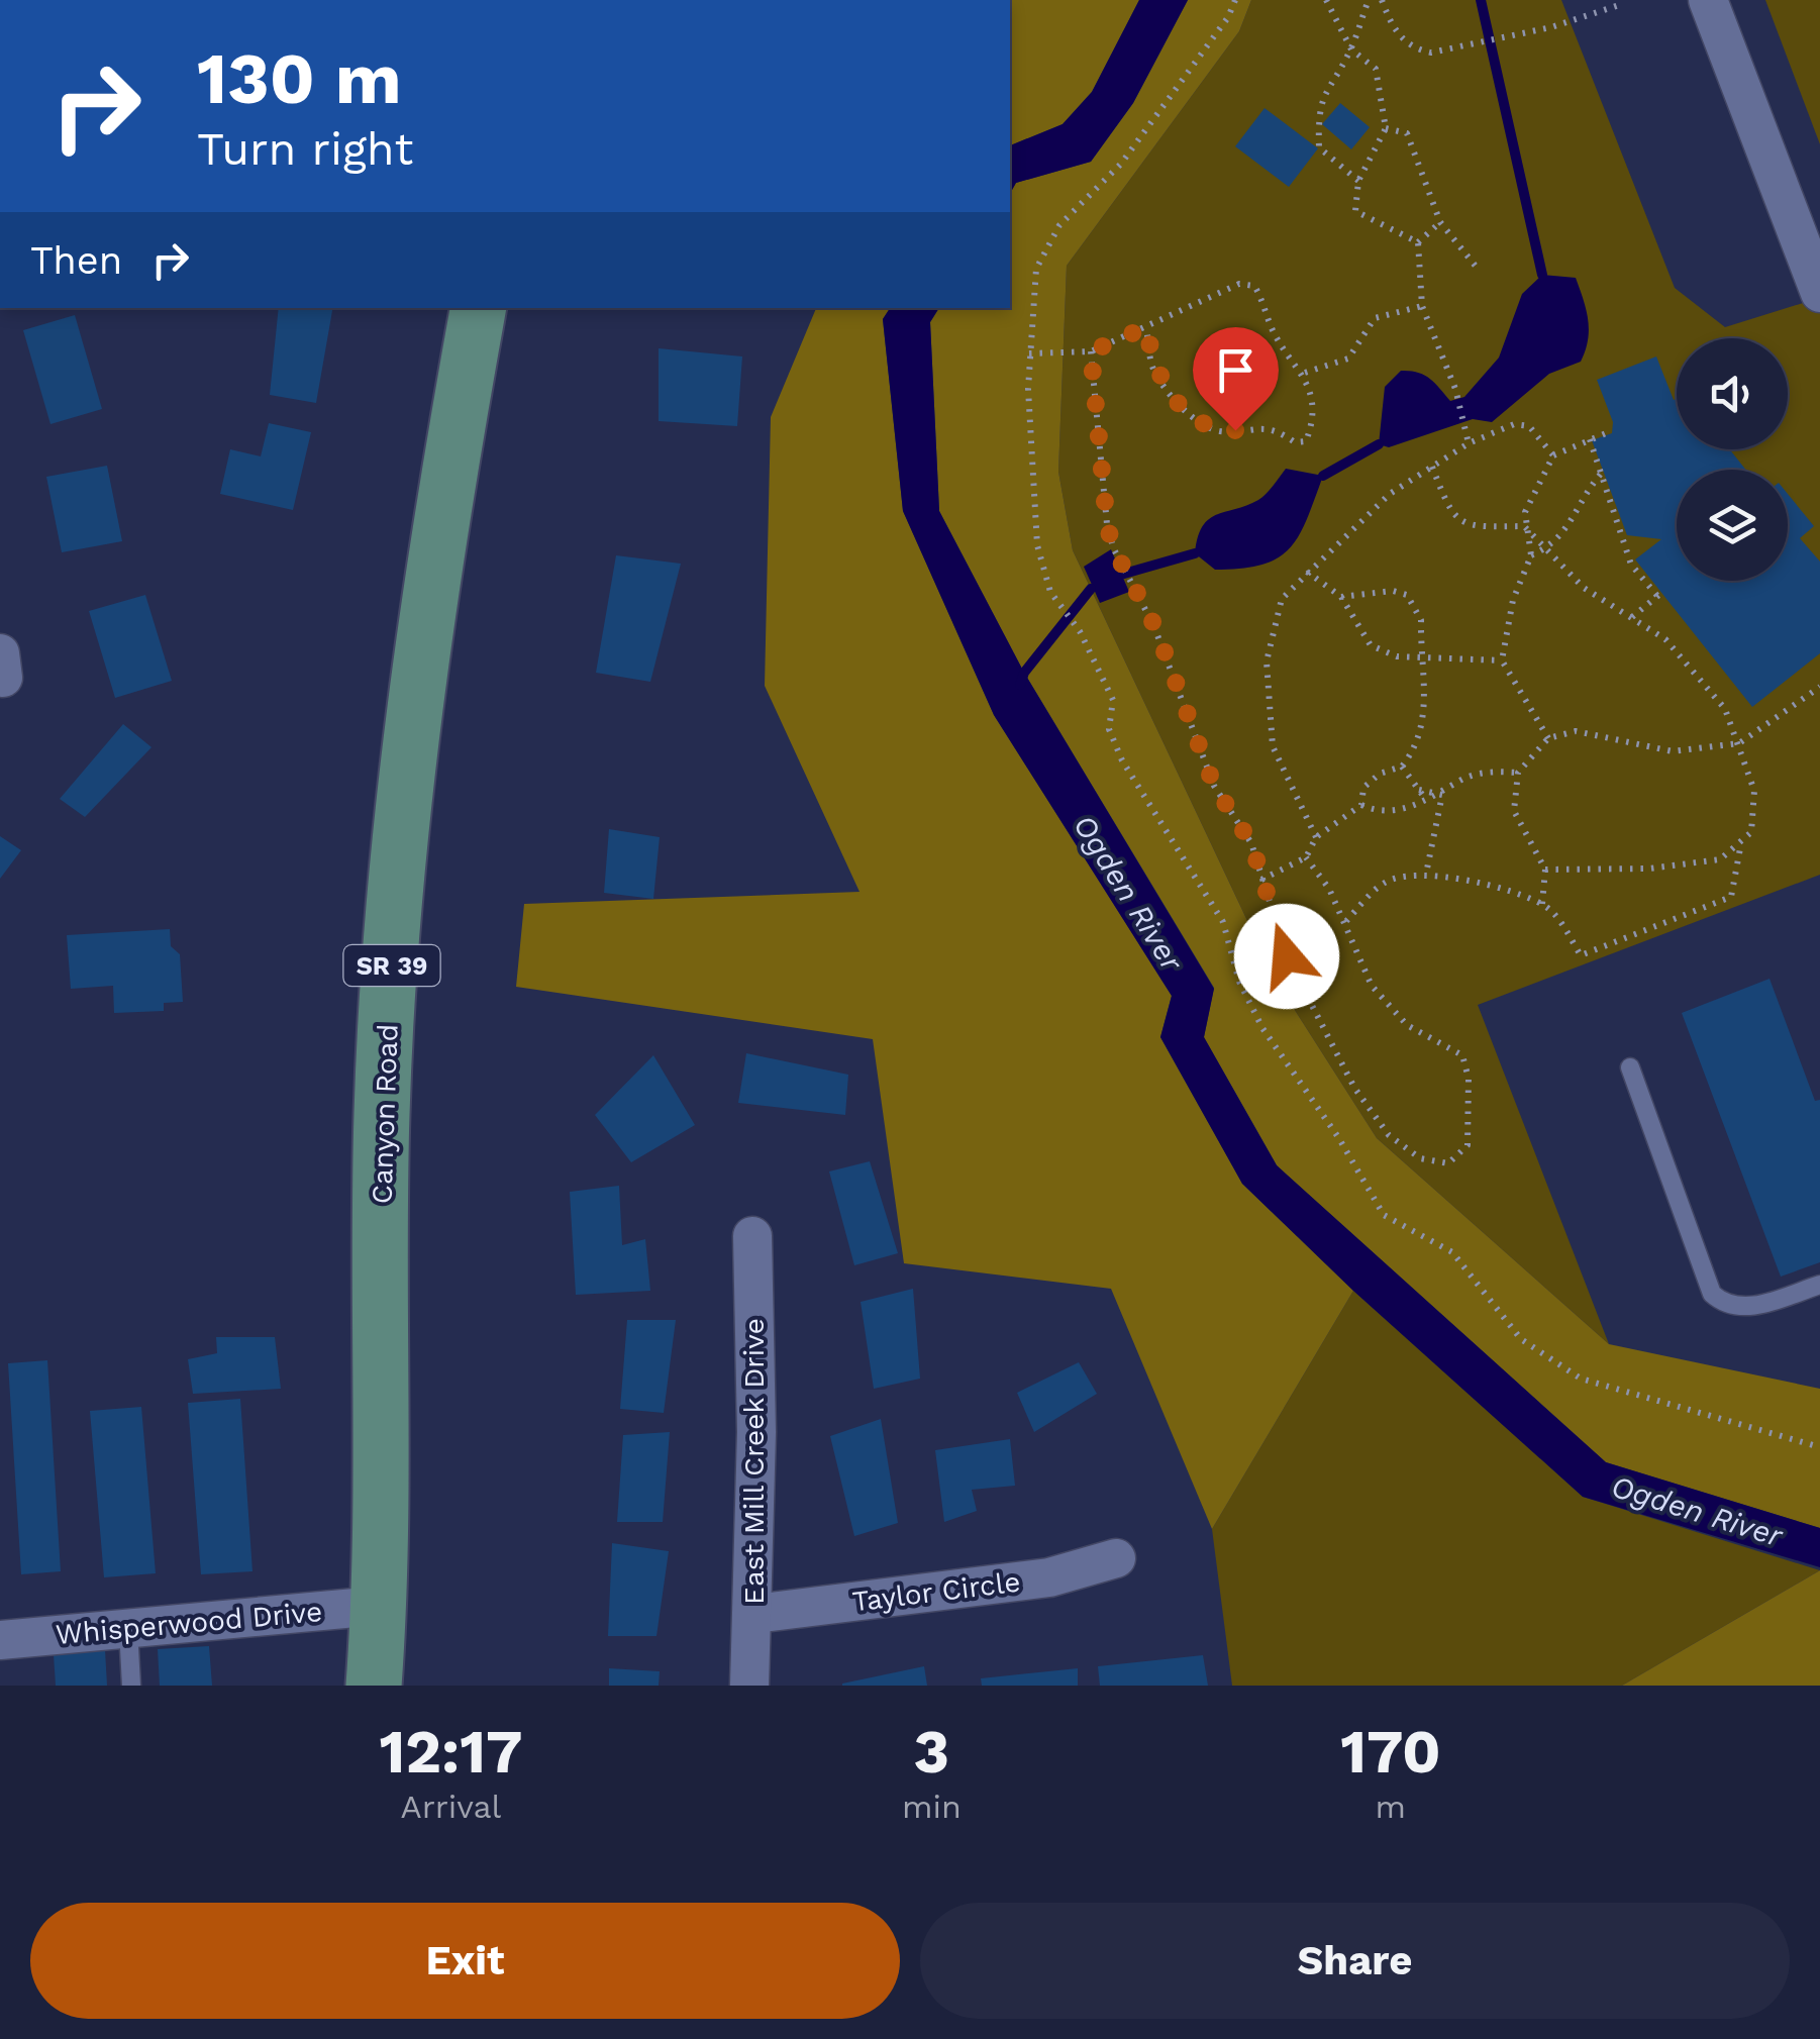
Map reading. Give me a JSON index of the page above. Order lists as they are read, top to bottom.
{
  "streets": {
    "main road": ["SR 39", "Canyon Road"],
    "street": ["East Mill Creek Drive", "Taylor Circle", "Whisperwood Drive"]
  },
  "crossings": [
    ["Canyon Road", "Whisperwood Drive"],
    ["East Mill Creek Drive", "Taylor Circle"]
  ],
  "water": ["Ogden River"],
  "page": {
    "turn": ["130 m", "Turn right"],
    "then": "Then",
    "eta": [
      "12:17",
      "Arrival",
      "3",
      "min",
      "170",
      "m"
    ],
    "buttons": ["Exit", "Share"]
  }
}
